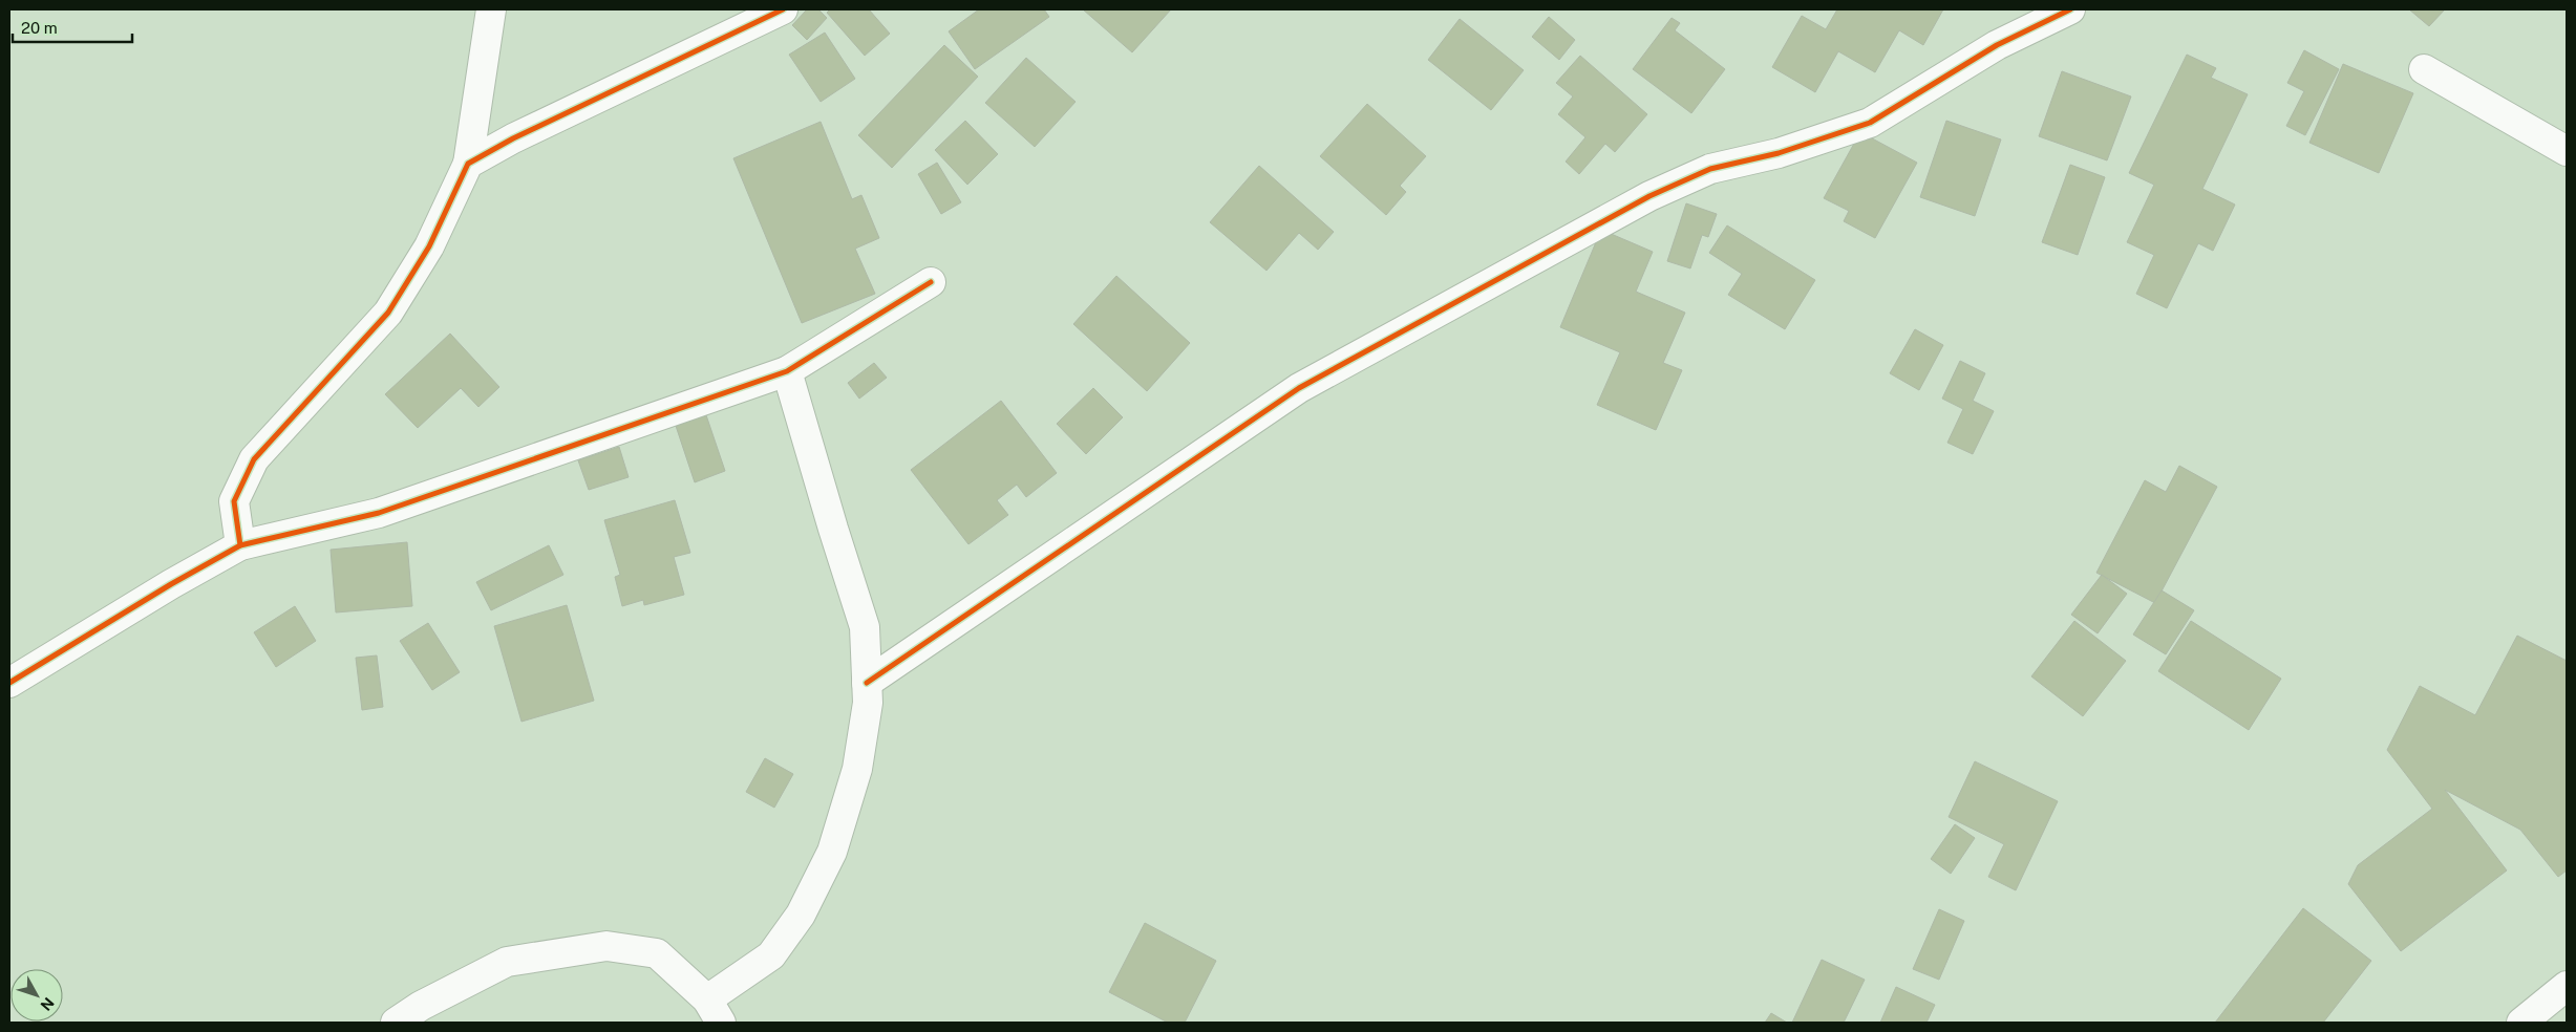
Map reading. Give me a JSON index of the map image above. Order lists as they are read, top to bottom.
{
  "scale_bar": "20 m",
  "north": "bottom right"
}
